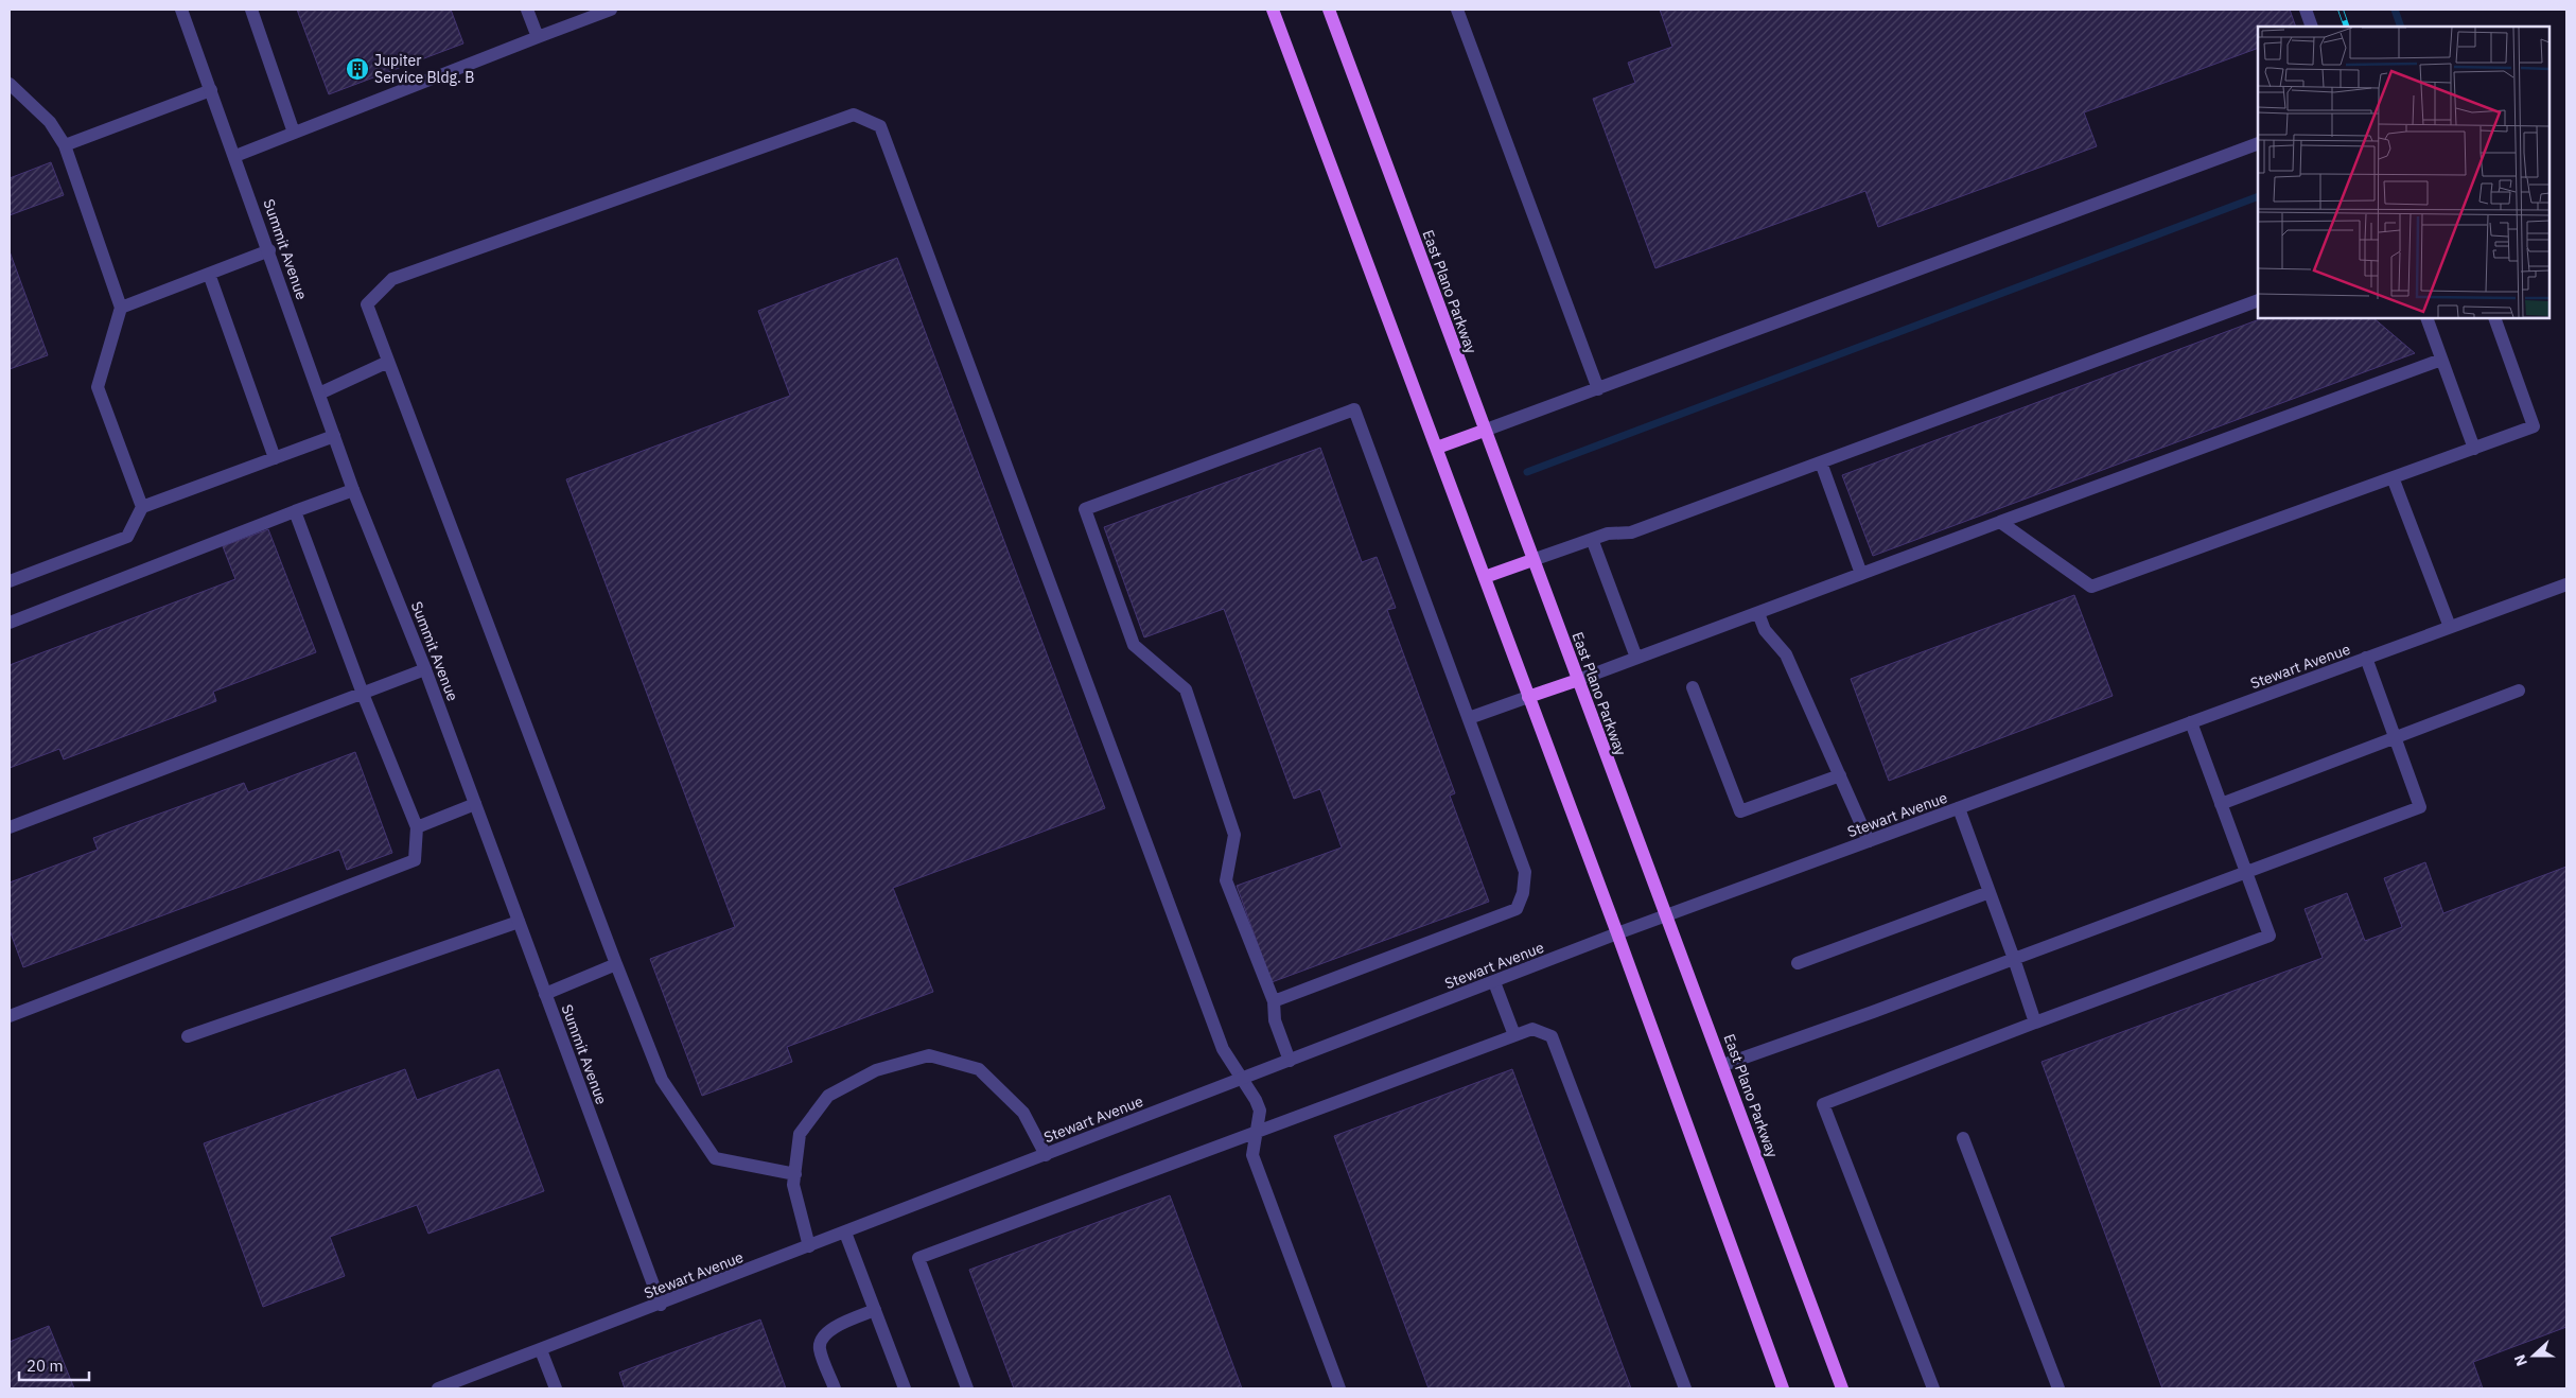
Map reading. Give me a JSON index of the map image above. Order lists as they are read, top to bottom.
{
  "streets": {
    "main road": ["East Plano Parkway"],
    "street": ["Summit Avenue", "Stewart Avenue"]
  },
  "crossings": [
    ["Summit Avenue", "Stewart Avenue"],
    ["East Plano Parkway", "Stewart Avenue"]
  ],
  "places": {
    "building": ["Jupiter Service Bldg. B"]
  },
  "scale_bar": "20 m",
  "north": "left"
}
